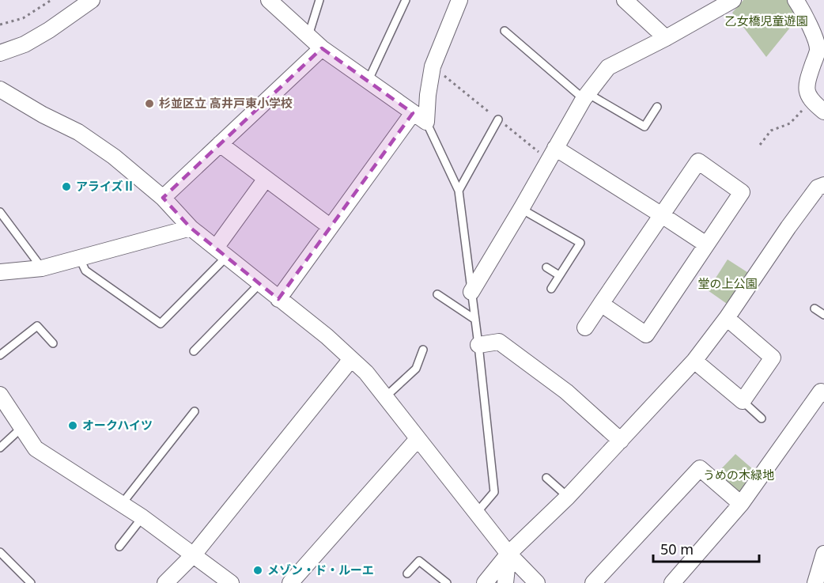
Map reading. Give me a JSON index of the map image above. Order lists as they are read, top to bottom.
{
  "parks": ["乙女橋児童遊園", "堂の上公園", "うめの木緑地"],
  "places": [
    "杉並区立 高井戸東小学校",
    "アライズⅡ",
    "オークハイツ",
    "メゾン・ド・ルーエ"
  ],
  "scale_bar": "50 m"
}
